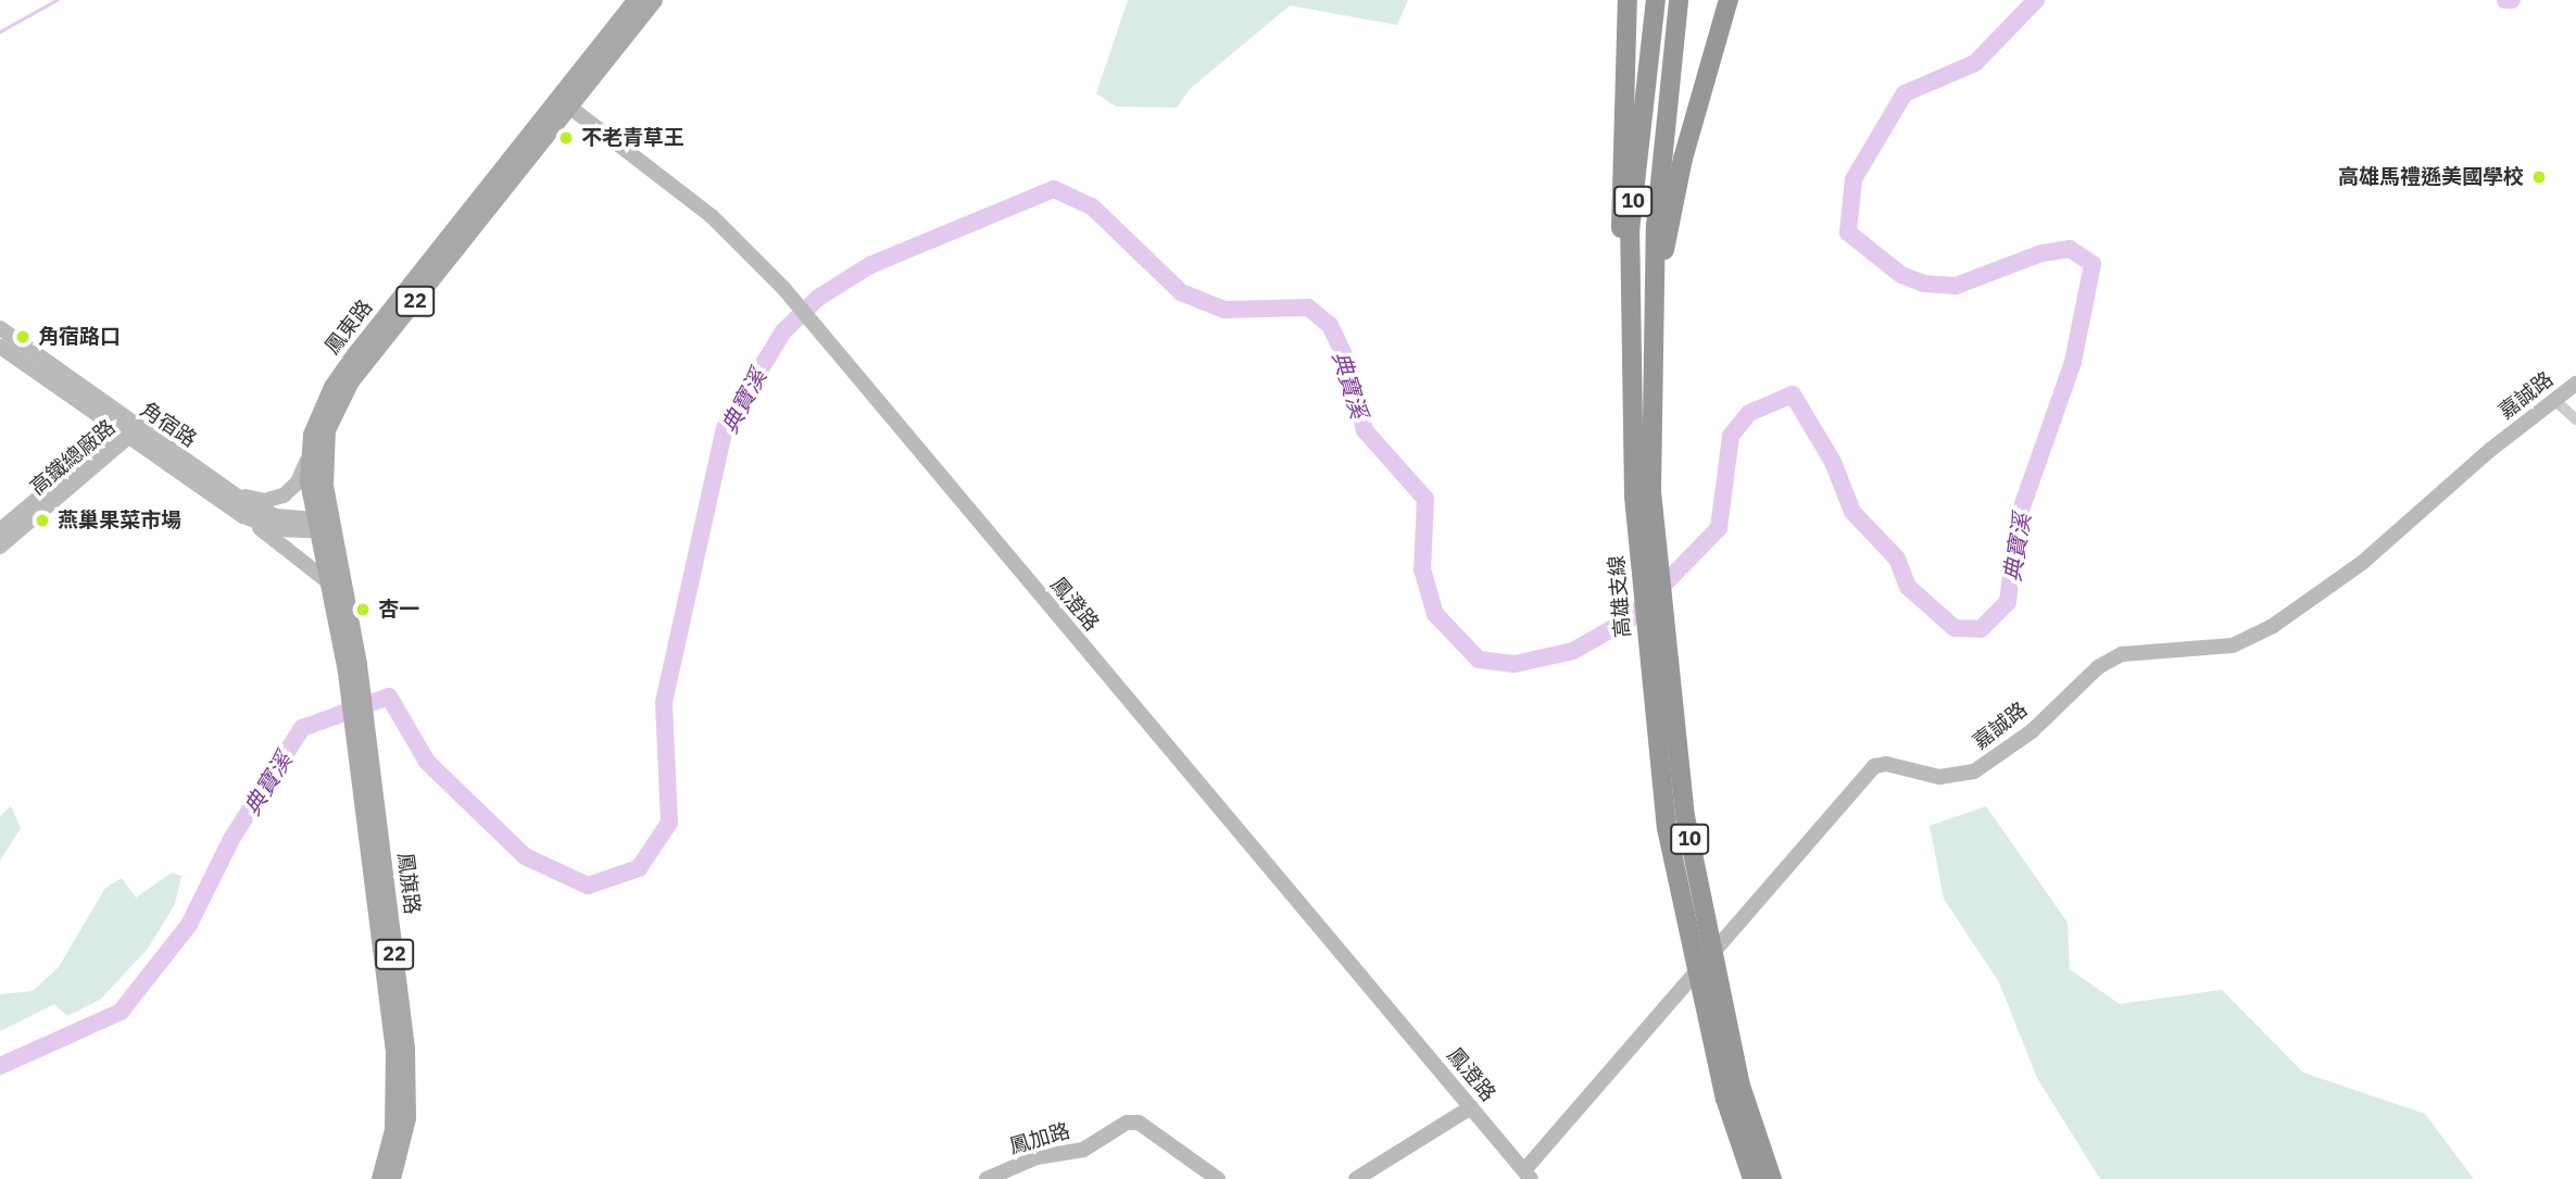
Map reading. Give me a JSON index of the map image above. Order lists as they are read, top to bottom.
{
  "streets": {
    "highway": ["10", "高雄支線"],
    "main road": ["22", "鳳東路", "鳳旗路"],
    "street": [
      "嘉誠路",
      "角宿路",
      "高鐵總廠路",
      "鳳澄路",
      "鳳加路"
    ]
  },
  "crossings": [
    ["22", "鳳東路"],
    ["22", "鳳旗路"],
    ["鳳東路", "角宿路"],
    ["鳳東路", "鳳澄路"],
    ["嘉誠路", "鳳澄路"],
    ["角宿路", "高鐵總廠路"]
  ],
  "water": ["典寶溪"],
  "places": [
    "不老青草王",
    "高雄馬禮遜美國學校",
    "角宿路口",
    "燕巢果菜市場",
    "杏一"
  ]
}
